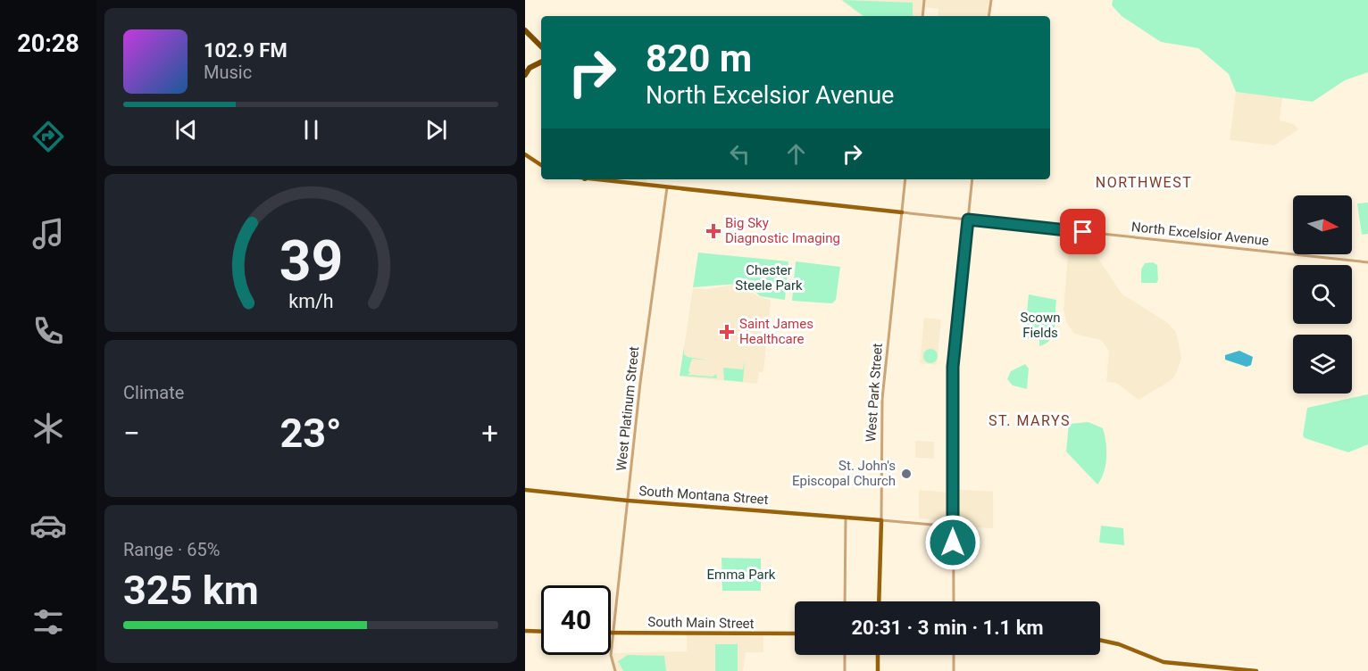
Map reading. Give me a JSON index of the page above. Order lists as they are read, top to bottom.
{
  "streets": {
    "main road": ["West Park Street", "South Montana Street", "South Main Street"],
    "street": ["North Excelsior Avenue", "West Platinum Street"]
  },
  "crossings": [
    ["North Excelsior Avenue", "West Park Street"],
    ["West Park Street", "South Montana Street"],
    ["West Platinum Street", "South Montana Street"],
    ["West Platinum Street", "South Main Street"]
  ],
  "districts": ["NORTHWEST", "ST. MARYS"],
  "parks": ["Chester Steele Park", "Scown Fields", "Emma Park"],
  "places": {
    "health": ["Big Sky Diagnostic Imaging", "Saint James Healthcare"],
    "other": ["St. John's Episcopal Church"]
  },
  "north": "right",
  "page": {
    "tabs": "20:28",
    "turn": ["820 m", "North Excelsior Avenue"],
    "song": ["102.9 FM", "Music"],
    "tile": [
      "Climate",
      ["Range · 65%", "325 km"]
    ],
    "heat": ["−", "23°", "+"],
    "limit": "40",
    "trip": "20:31 · 3 min · 1.1 km",
    "gauge": ["39", "km/h"]
  }
}
